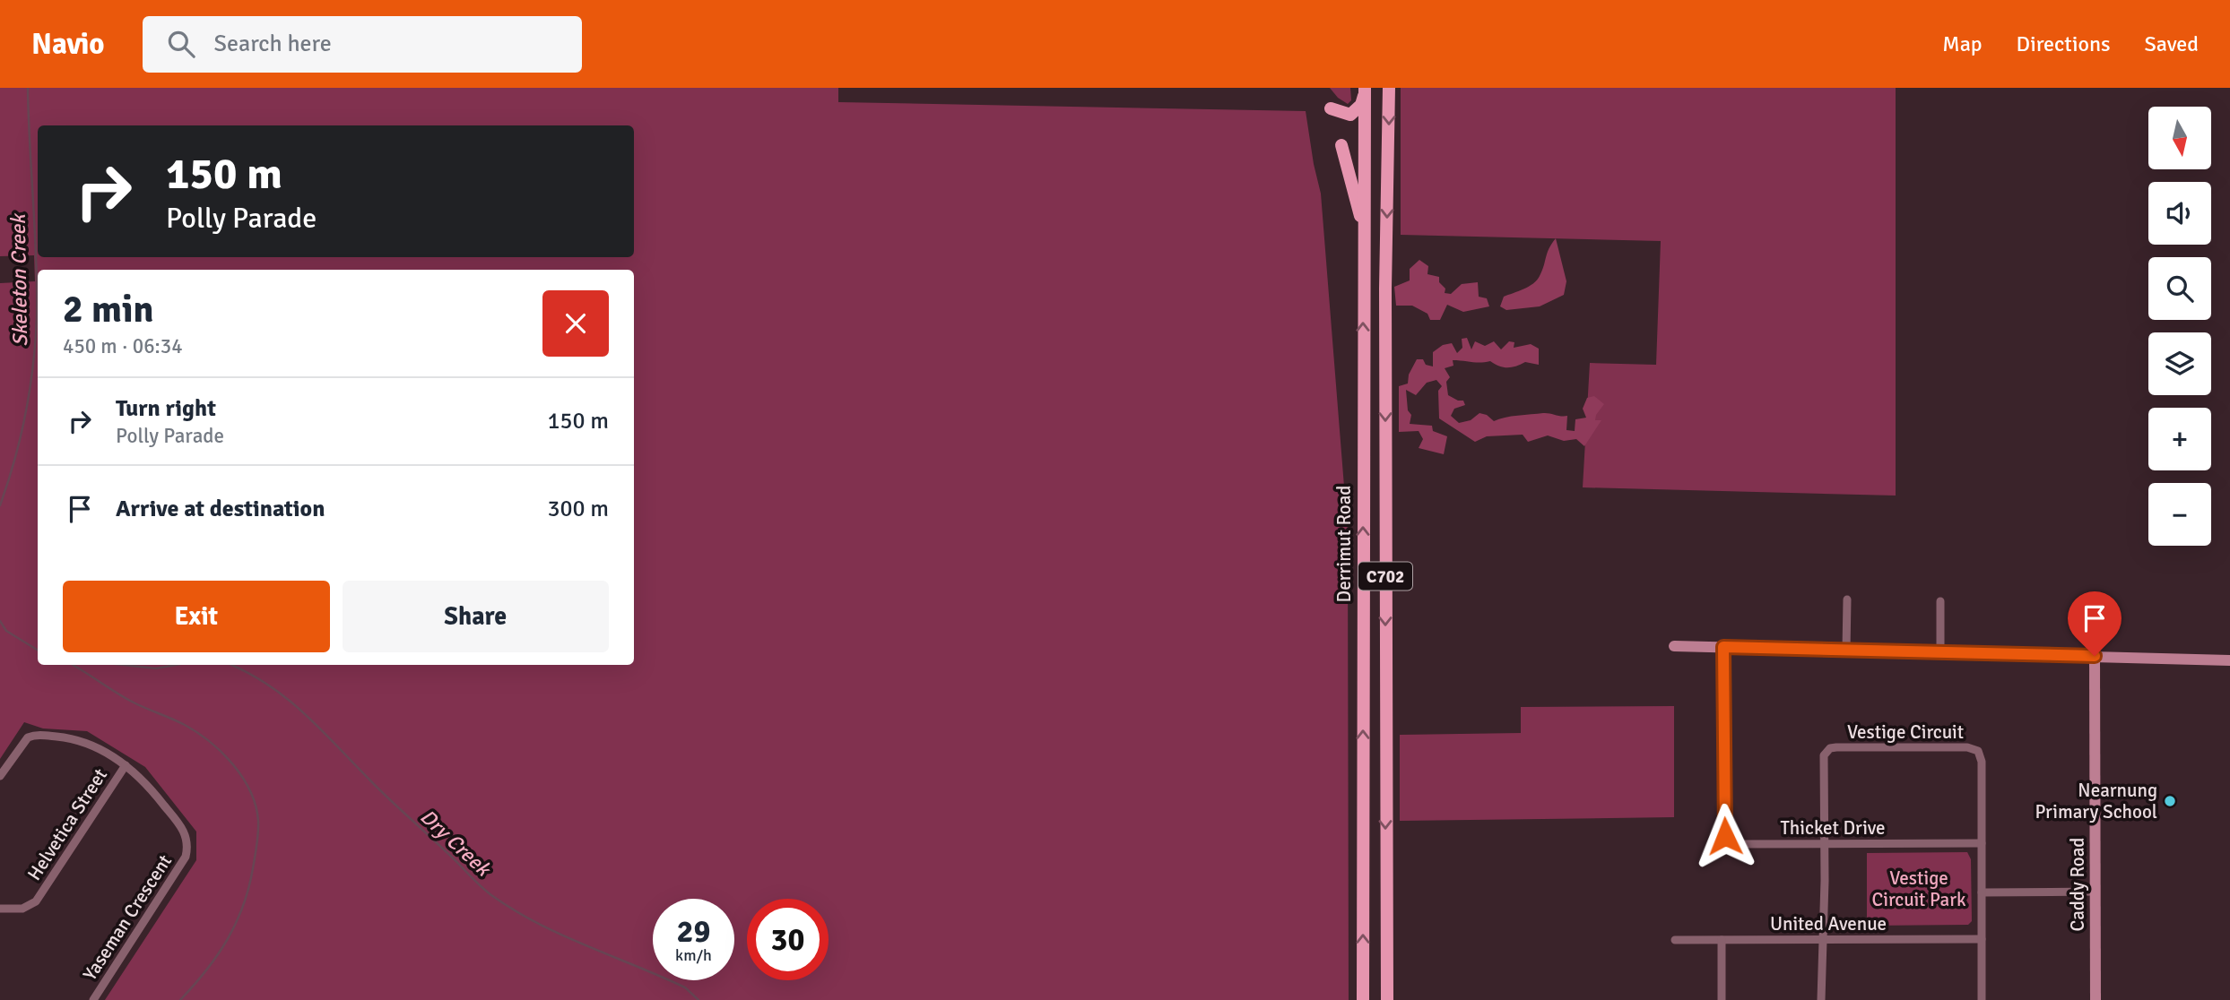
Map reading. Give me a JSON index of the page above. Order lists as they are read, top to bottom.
{
  "streets": {
    "main road": ["Derrimut Road", "C702"],
    "street": [
      "Vestige Circuit",
      "Helvetica Street",
      "Thicket Drive",
      "Caddy Road",
      "Yaseman Crescent",
      "United Avenue"
    ]
  },
  "crossings": [
    ["Vestige Circuit", "Thicket Drive"],
    ["Vestige Circuit", "United Avenue"],
    ["Helvetica Street", "Yaseman Crescent"]
  ],
  "water": ["Skeleton Creek", "Dry Creek"],
  "parks": ["Vestige Circuit Park"],
  "places": ["Nearnung Primary School"],
  "north": "bottom",
  "page": {
    "header": "Navio",
    "search": "Search here",
    "nav": ["Map", "Directions", "Saved"],
    "map_buttons": ["+", "−"],
    "turn": ["150 m", "Polly Parade"],
    "heading": ["2 min", "450 m · 06:34"],
    "list": [
      {
        "name": "Turn right",
        "note": "Polly Parade",
        "value": "150 m"
      },
      {
        "name": "Arrive at destination",
        "value": "300 m"
      }
    ],
    "buttons": ["Exit", "Share"],
    "speed": "29 km/h",
    "limit": "30"
  }
}
